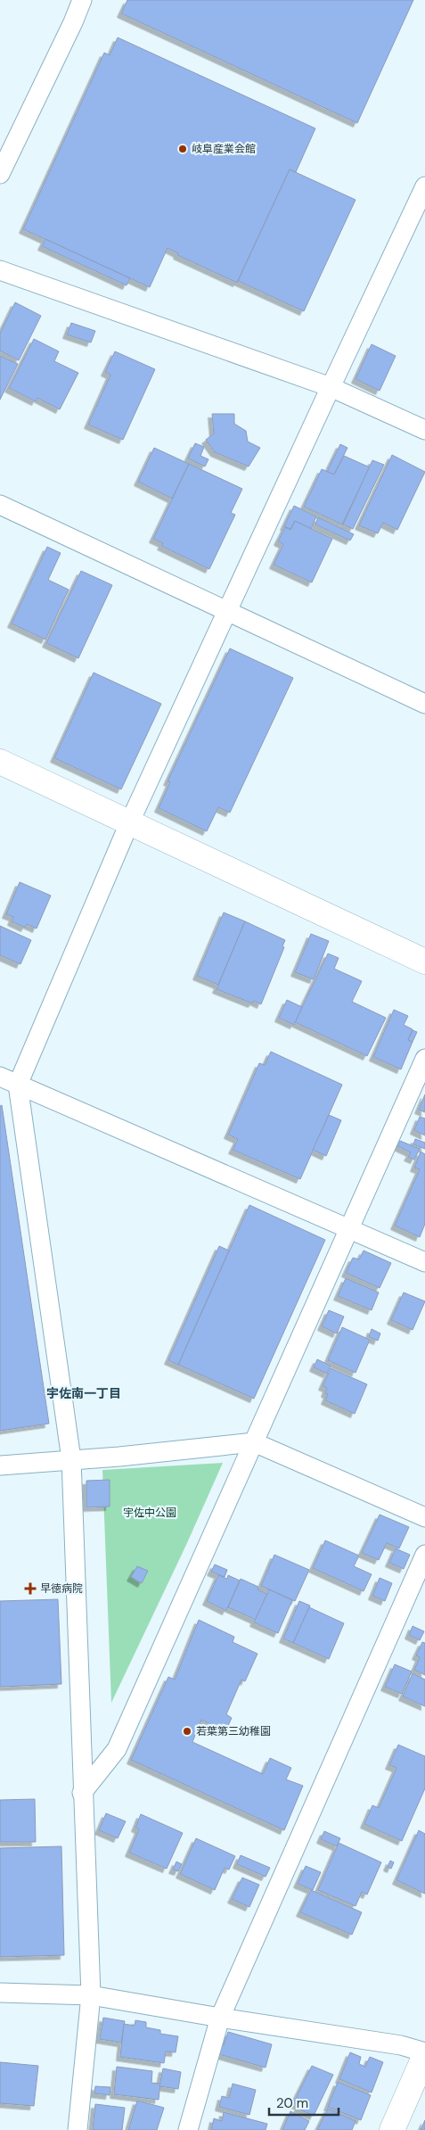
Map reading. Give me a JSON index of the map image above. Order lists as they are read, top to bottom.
{
  "districts": ["宇佐南一丁目"],
  "parks": ["宇佐中公園"],
  "places": {
    "other": ["岐阜産業会館", "若葉第三幼稚園"],
    "health": ["早徳病院"]
  },
  "scale_bar": "20 m"
}
